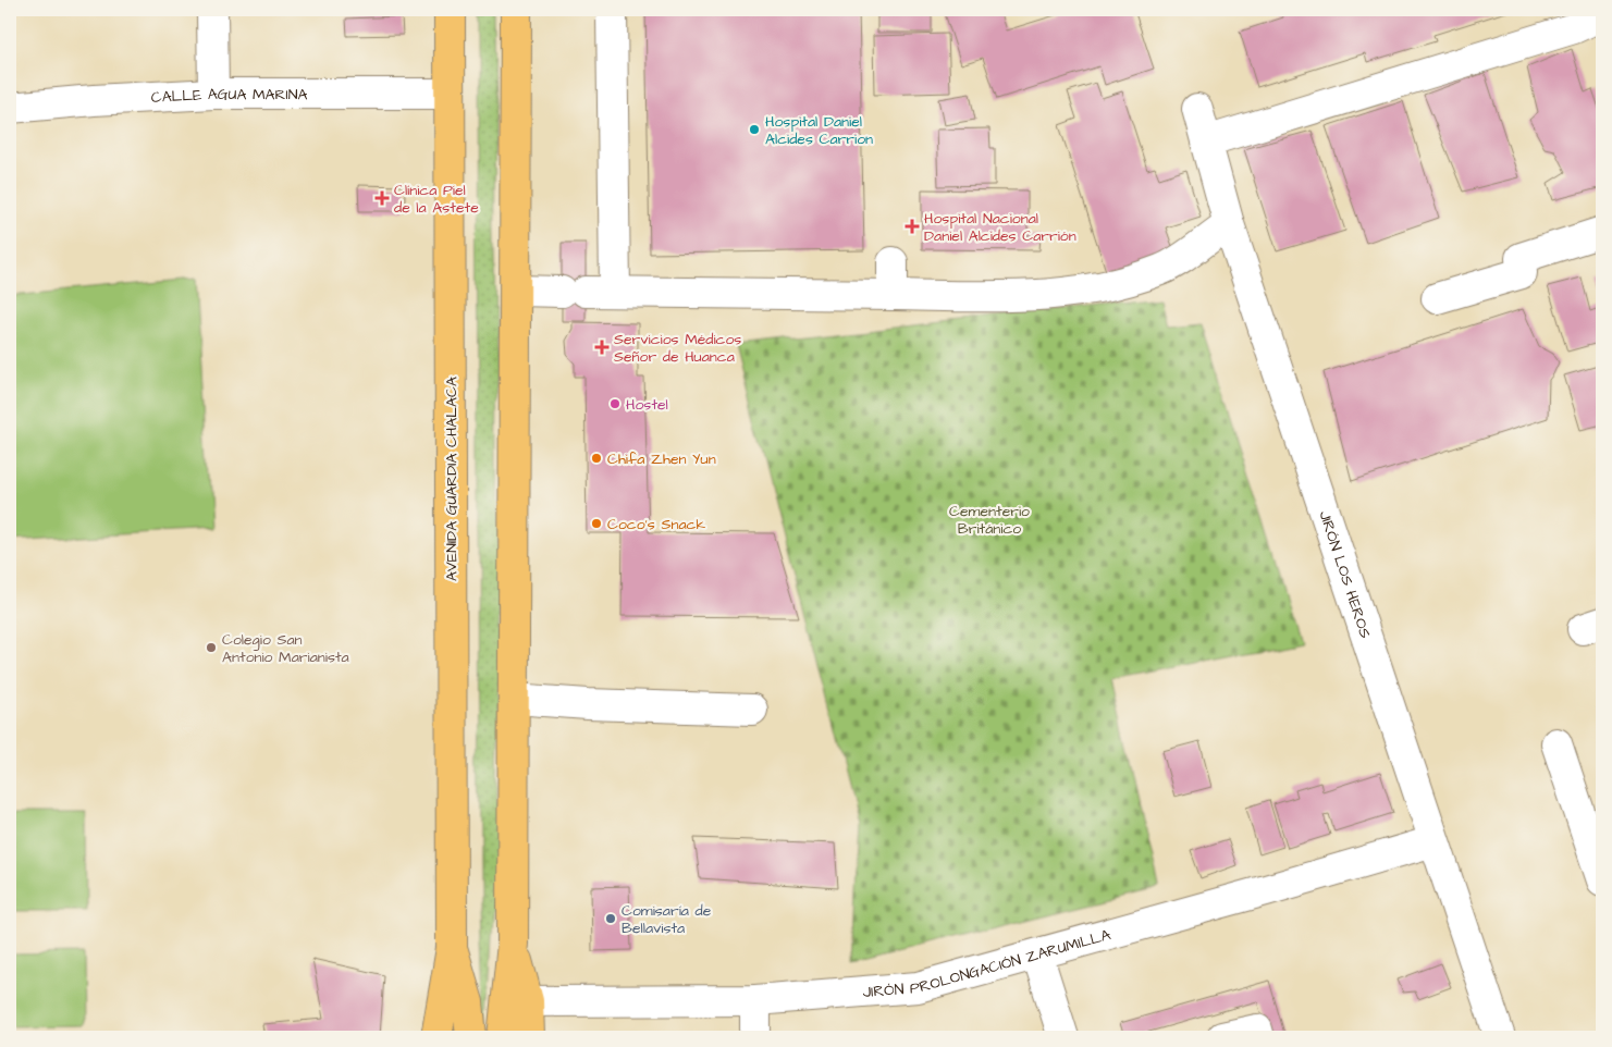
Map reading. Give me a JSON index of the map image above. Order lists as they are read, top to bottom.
{
  "streets": {
    "main road": ["AVENIDA GUARDIA CHALACA"],
    "street": ["CALLE AGUA MARINA", "JIRÓN LOS HEROS", "JIRÓN PROLONGACIÓN ZARUMILLA"]
  },
  "crossings": [
    ["CALLE AGUA MARINA", "AVENIDA GUARDIA CHALACA"],
    ["JIRÓN LOS HEROS", "JIRÓN PROLONGACIÓN ZARUMILLA"]
  ],
  "parks": ["Cementerio Británico"],
  "places": {
    "other": [
      "Hospital Daniel Alcides Carrion",
      "Hostel",
      "Chifa Zhen Yun",
      "Coco's Snack",
      "Colegio San Antonio Marianista",
      "Comisaría de Bellavista"
    ],
    "health": ["Clínica Piel de la Astete", "Hospital Nacional Daniel Alcides Carrión", "Servicios Médicos Señor de Huanca"]
  }
}
